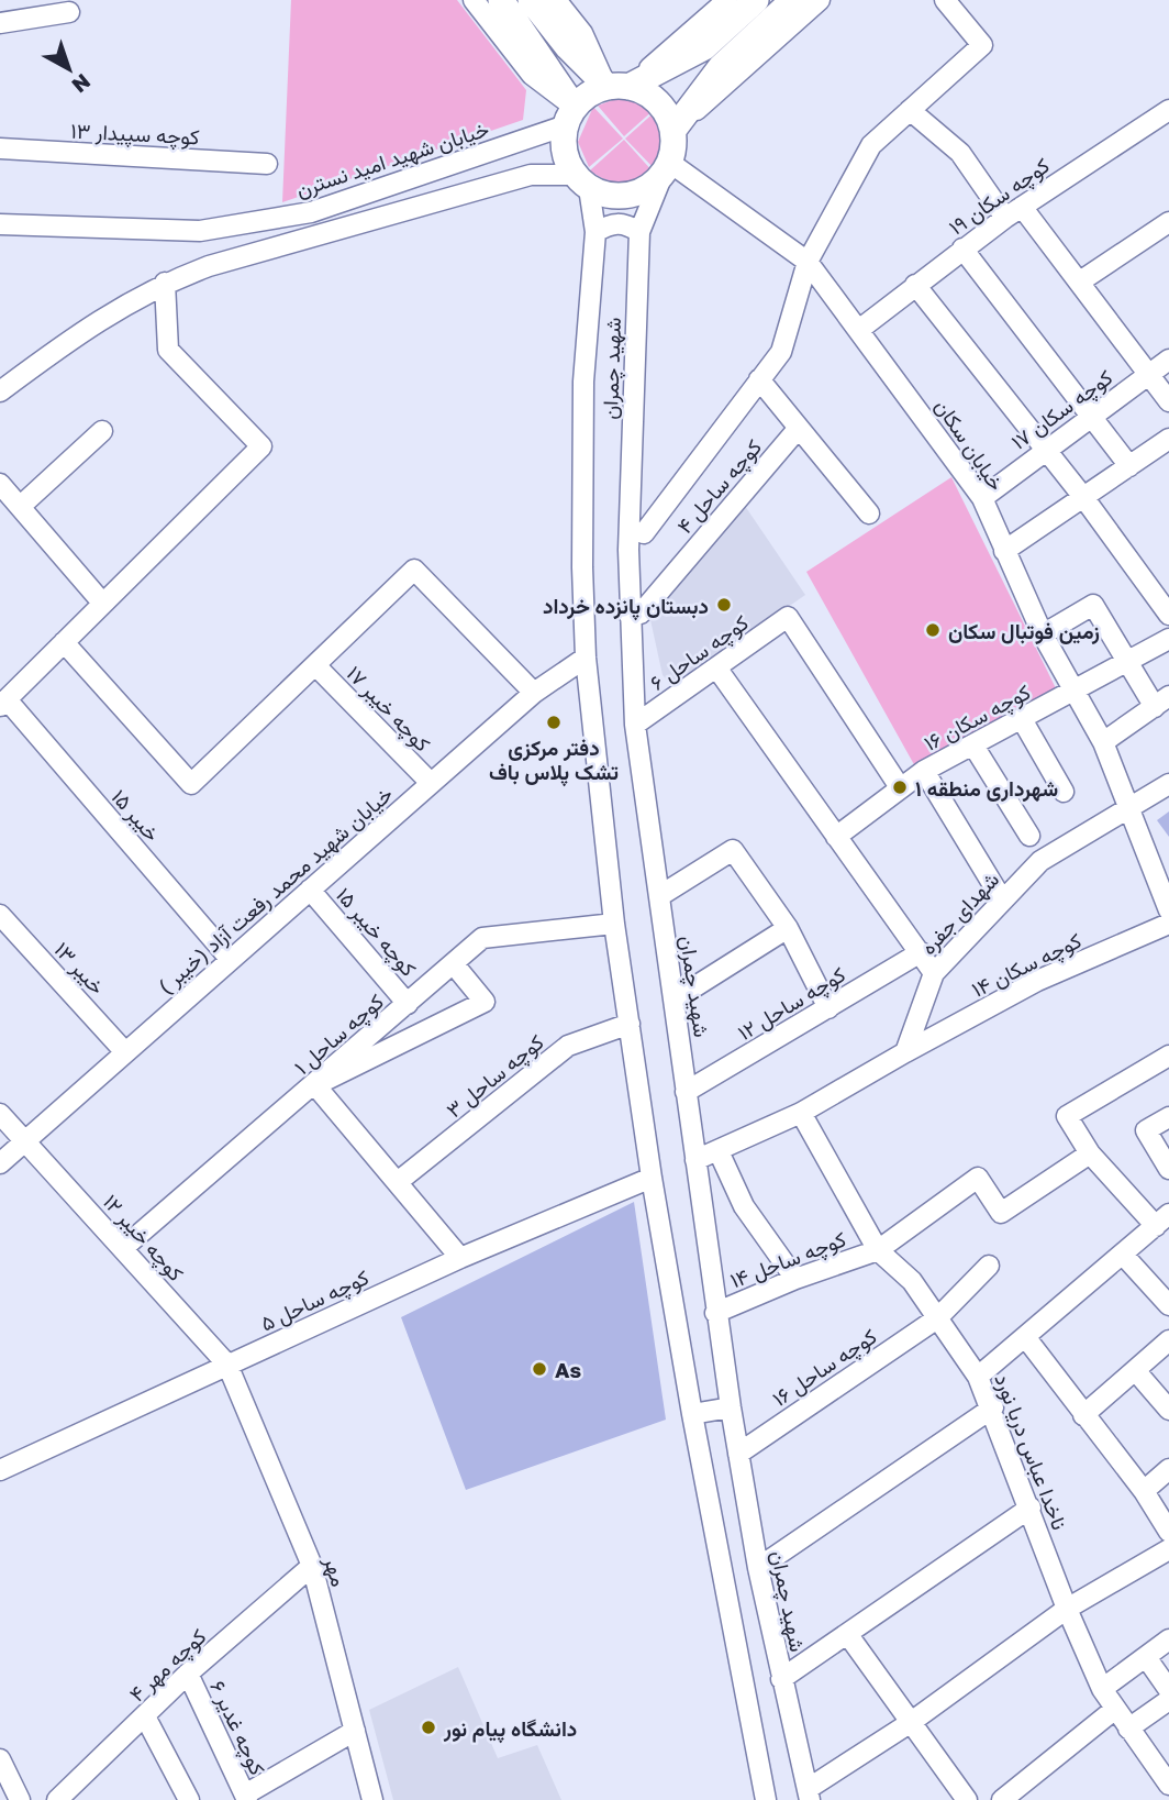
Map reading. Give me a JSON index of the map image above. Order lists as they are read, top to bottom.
{
  "streets": {
    "street": [
      "کوچه سپیدار ۱۳",
      "خیابان شهید امید نسترن",
      "کوچه سکان ۱۹",
      "شهید چمران",
      "کوچه سکان ۱۷",
      "خیابان سکان",
      "کوچه ساحل ۴",
      "کوچه ساحل ۶",
      "کوچه خیبر ۱۷",
      "کوچه سکان ۱۶",
      "خیبر ۱۵",
      "( خیبر) خیابان شهید محمد رفعت آزاد",
      "شهدای جفره",
      "کوچه خیبر ۱۵",
      "کوچه سکان ۱۴",
      "خیبر ۱۳",
      "کوچه ساحل ۱۲",
      "کوچه ساحل ۱",
      "کوچه ساحل ۳",
      "کوچه خیبر ۱۲",
      "کوچه ساحل ۱۴",
      "کوچه ساحل ۵",
      "کوچه ساحل ۱۶",
      "ناخدا عباس دریا نورد",
      "مهر",
      "کوچه مهر ۴",
      "کوچه غدیر ۶"
    ]
  },
  "crossings": [
    ["خیابان شهید امید نسترن", "شهید چمران"],
    ["خیابان شهید امید نسترن", "خیابان سکان"],
    ["کوچه سکان ۱۹", "خیابان سکان"],
    ["شهید چمران", "خیابان سکان"],
    ["شهید چمران", "کوچه ساحل ۴"],
    ["شهید چمران", "کوچه ساحل ۶"],
    ["شهید چمران", "( خیبر) خیابان شهید محمد رفعت آزاد"],
    ["شهید چمران", "کوچه ساحل ۱۲"],
    ["شهید چمران", "کوچه ساحل ۱"],
    ["شهید چمران", "کوچه ساحل ۳"],
    ["شهید چمران", "کوچه ساحل ۱۴"],
    ["شهید چمران", "کوچه ساحل ۵"],
    ["شهید چمران", "کوچه ساحل ۱۶"],
    ["کوچه سکان ۱۷", "خیابان سکان"],
    ["خیابان سکان", "کوچه سکان ۱۶"],
    ["خیابان سکان", "شهدای جفره"],
    ["کوچه ساحل ۶", "کوچه سکان ۱۶"],
    ["کوچه خیبر ۱۷", "( خیبر) خیابان شهید محمد رفعت آزاد"],
    ["خیبر ۱۵", "( خیبر) خیابان شهید محمد رفعت آزاد"],
    ["( خیبر) خیابان شهید محمد رفعت آزاد", "کوچه خیبر ۱۵"],
    ["( خیبر) خیابان شهید محمد رفعت آزاد", "خیبر ۱۳"],
    ["( خیبر) خیابان شهید محمد رفعت آزاد", "کوچه خیبر ۱۲"],
    ["شهدای جفره", "کوچه سکان ۱۴"],
    ["کوچه خیبر ۱۵", "کوچه ساحل ۱"],
    ["کوچه ساحل ۱", "کوچه خیبر ۱۲"],
    ["کوچه خیبر ۱۲", "کوچه ساحل ۵"],
    ["کوچه خیبر ۱۲", "مهر"],
    ["کوچه ساحل ۱۴", "ناخدا عباس دریا نورد"],
    ["کوچه ساحل ۵", "مهر"],
    ["کوچه ساحل ۱۶", "ناخدا عباس دریا نورد"],
    ["مهر", "کوچه مهر ۴"],
    ["کوچه مهر ۴", "کوچه غدیر ۶"]
  ],
  "places": [
    "دبستان پانزده خرداد",
    "زمین فوتبال سکان",
    "دفتر مرکزی تشک پلاس باف",
    "شهرداری منطقه ١",
    "As",
    "دانشگاه پیام نور"
  ],
  "north": "bottom right"
}
